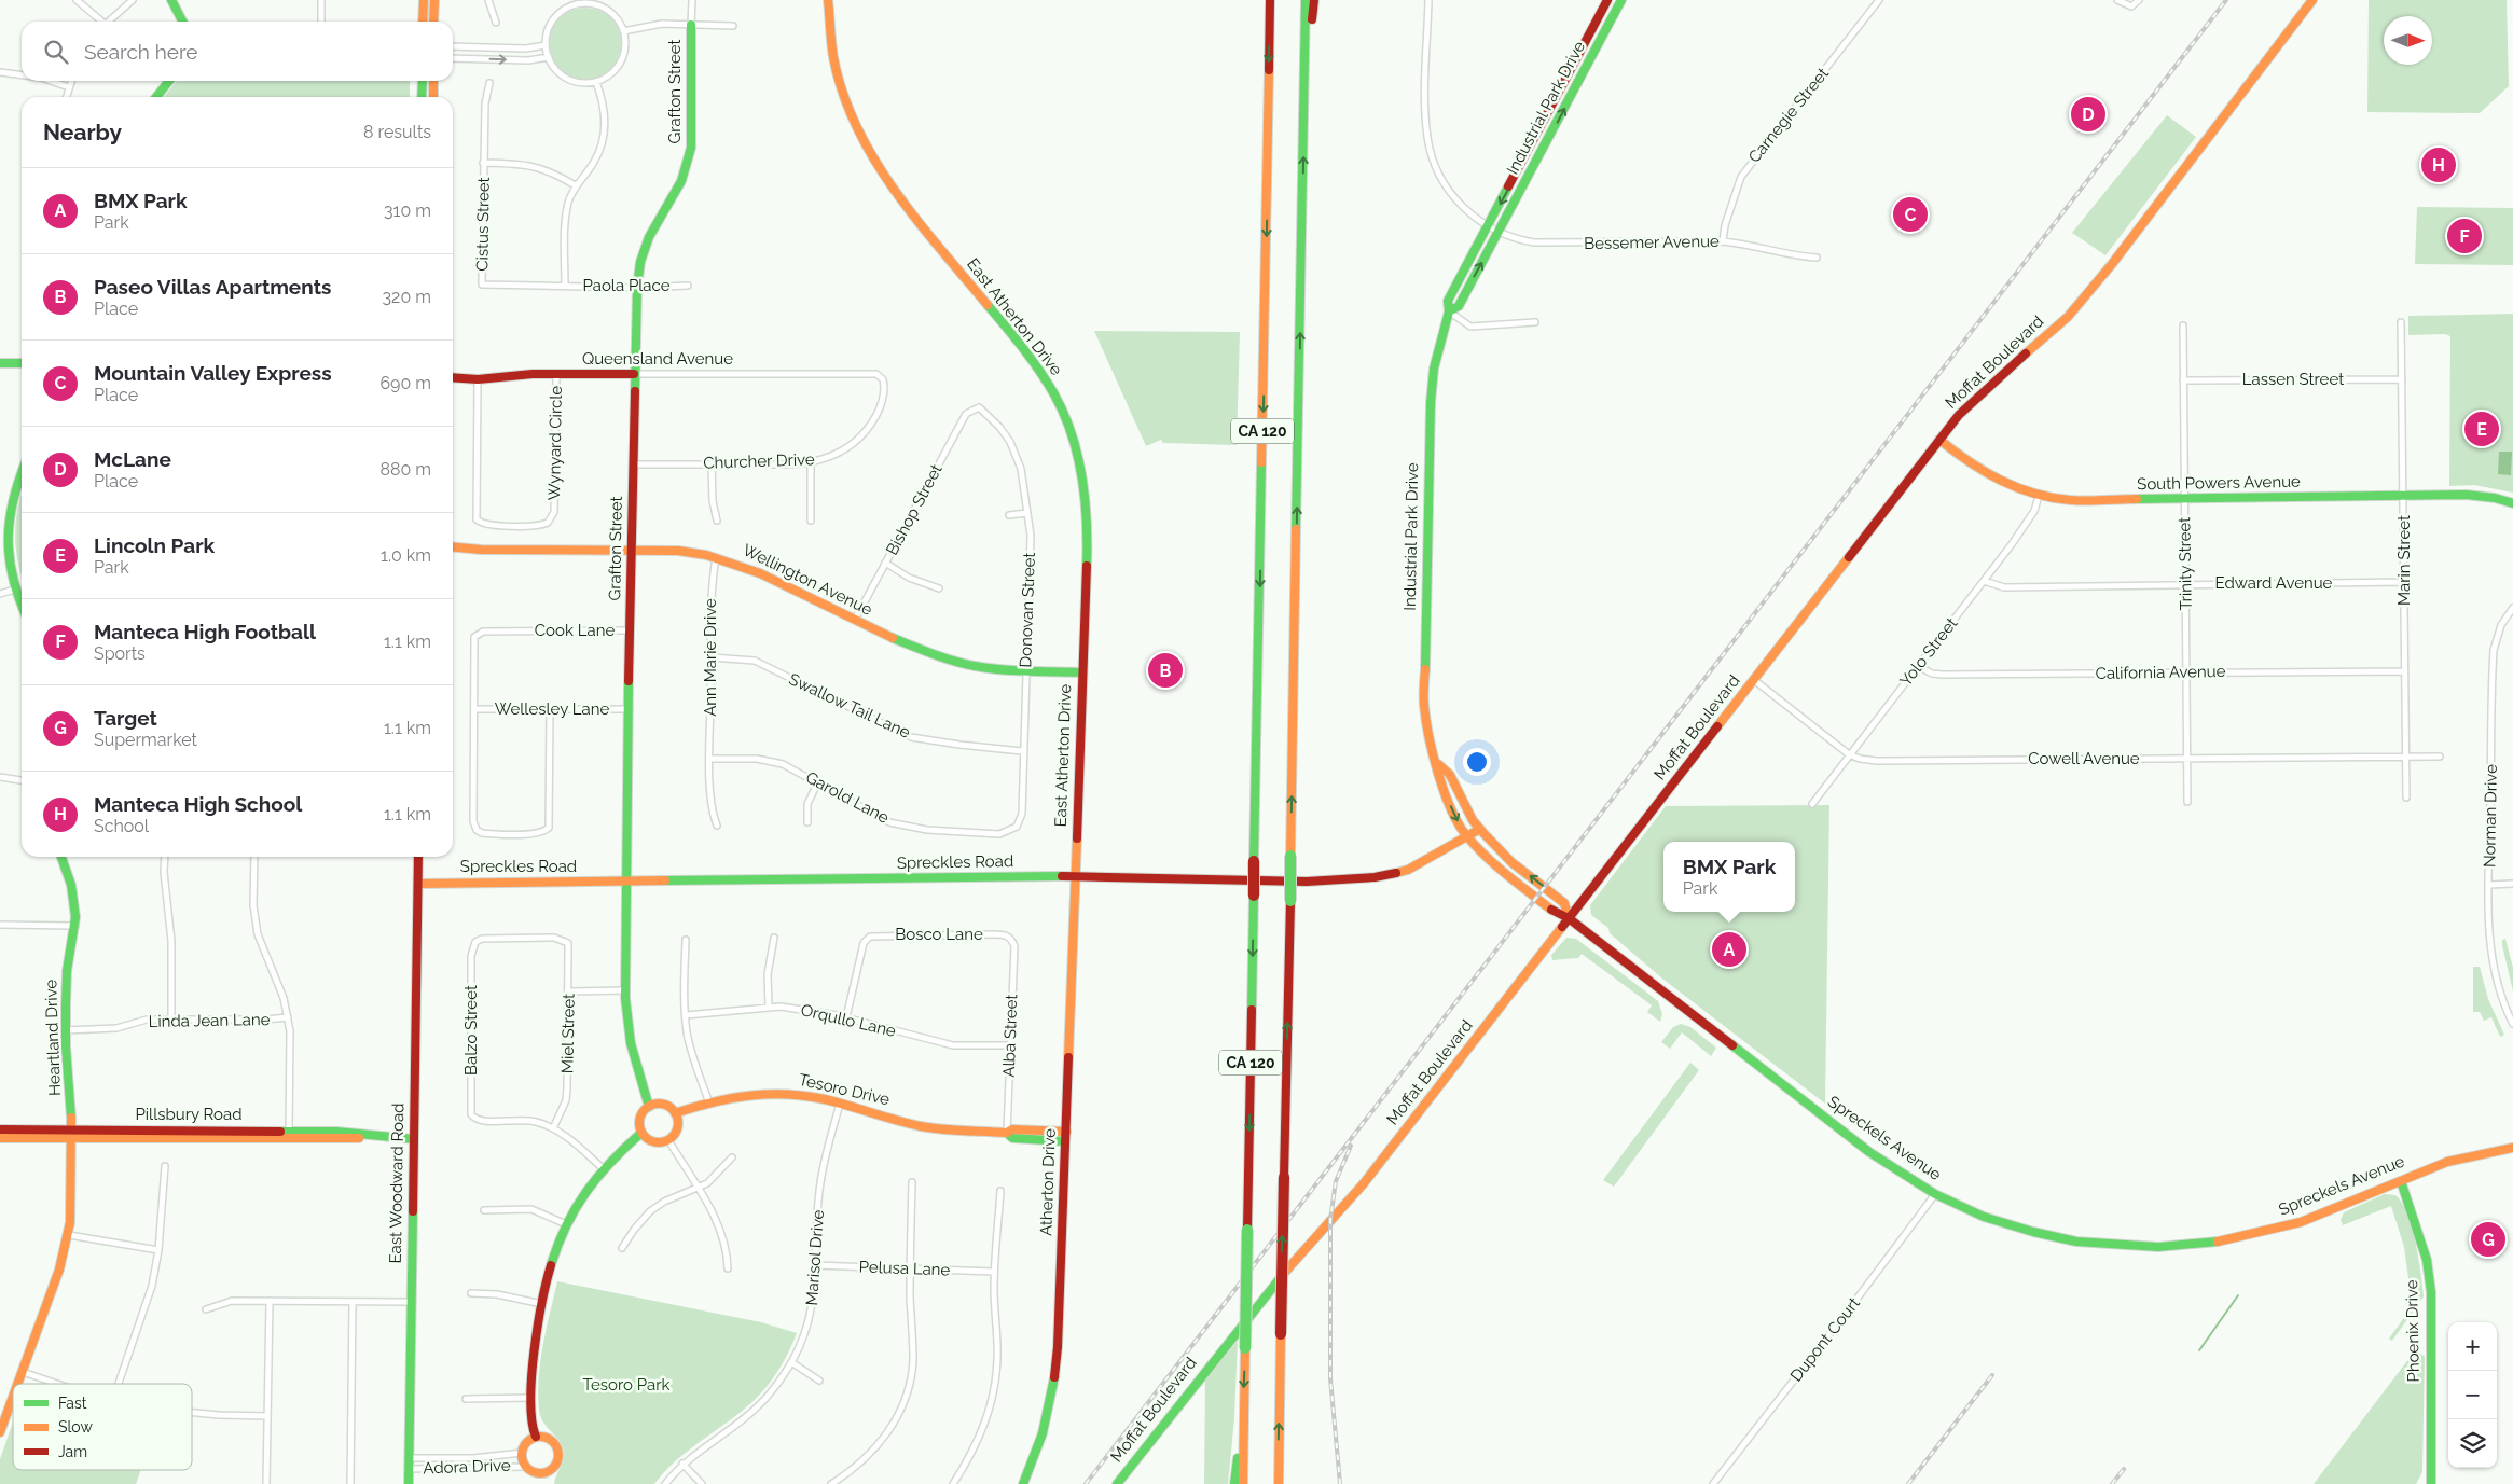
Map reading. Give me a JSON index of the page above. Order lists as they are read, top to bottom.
{
  "streets": {
    "main road": [
      "Grafton Street",
      "Industrial Park Drive",
      "East Atherton Drive",
      "Queensland Avenue",
      "Moffat Boulevard",
      "CA 120",
      "South Powers Avenue",
      "Wellington Avenue",
      "Spreckles Road",
      "Heartland Drive",
      "Tesoro Drive",
      "Pillsbury Road",
      "Spreckels Avenue",
      "Atherton Drive",
      "East Woodward Road",
      "Phoenix Drive"
    ],
    "street": [
      "Carnegie Street",
      "Cistus Street",
      "Bessemer Avenue",
      "Paola Place",
      "Lassen Street",
      "Wynyard Circle",
      "Churcher Drive",
      "Bishop Street",
      "Marin Street",
      "Trinity Street",
      "Edward Avenue",
      "Donovan Street",
      "Cook Lane",
      "Yolo Street",
      "Ann Marie Drive",
      "California Avenue",
      "Swallow Tail Lane",
      "Wellesley Lane",
      "Cowell Avenue",
      "Garold Lane",
      "Norman Drive",
      "Bosco Lane",
      "Linda Jean Lane",
      "Orqullo Lane",
      "Balzo Street",
      "Miel Street",
      "Alba Street",
      "Marisol Drive",
      "Pelusa Lane",
      "Dupont Court",
      "Adora Drive"
    ]
  },
  "crossings": [
    ["Grafton Street", "Paola Place"],
    ["Grafton Street", "Queensland Avenue"],
    ["Grafton Street", "Churcher Drive"],
    ["Grafton Street", "Wellington Avenue"],
    ["Grafton Street", "Cook Lane"],
    ["Grafton Street", "Wellesley Lane"],
    ["Grafton Street", "Spreckles Road"],
    ["Grafton Street", "Tesoro Drive"],
    ["Industrial Park Drive", "Bessemer Avenue"],
    ["Industrial Park Drive", "Moffat Boulevard"],
    ["Industrial Park Drive", "Spreckles Road"],
    ["Industrial Park Drive", "Spreckels Avenue"],
    ["Carnegie Street", "Bessemer Avenue"],
    ["Cistus Street", "Paola Place"],
    ["East Atherton Drive", "Wellington Avenue"],
    ["East Atherton Drive", "Spreckles Road"],
    ["East Atherton Drive", "Atherton Drive"],
    ["Queensland Avenue", "Wynyard Circle"],
    ["Queensland Avenue", "Churcher Drive"],
    ["Moffat Boulevard", "South Powers Avenue"],
    ["Moffat Boulevard", "Cowell Avenue"],
    ["Moffat Boulevard", "Spreckels Avenue"],
    ["Lassen Street", "Marin Street"],
    ["Lassen Street", "Trinity Street"],
    ["South Powers Avenue", "Marin Street"],
    ["South Powers Avenue", "Trinity Street"],
    ["South Powers Avenue", "Yolo Street"],
    ["Bishop Street", "Wellington Avenue"],
    ["Bishop Street", "Donovan Street"],
    ["Marin Street", "Edward Avenue"],
    ["Marin Street", "California Avenue"],
    ["Marin Street", "Cowell Avenue"],
    ["Trinity Street", "Edward Avenue"],
    ["Trinity Street", "California Avenue"],
    ["Trinity Street", "Cowell Avenue"],
    ["Wellington Avenue", "Donovan Street"],
    ["Wellington Avenue", "Ann Marie Drive"],
    ["Edward Avenue", "Yolo Street"],
    ["Donovan Street", "Swallow Tail Lane"],
    ["Donovan Street", "Garold Lane"],
    ["Cook Lane", "Wellesley Lane"],
    ["Yolo Street", "California Avenue"],
    ["Yolo Street", "Cowell Avenue"],
    ["Ann Marie Drive", "Swallow Tail Lane"],
    ["Ann Marie Drive", "Garold Lane"],
    ["Spreckles Road", "Atherton Drive"],
    ["Spreckles Road", "East Woodward Road"],
    ["Bosco Lane", "Orqullo Lane"],
    ["Bosco Lane", "Alba Street"],
    ["Linda Jean Lane", "Heartland Drive"],
    ["Orqullo Lane", "Alba Street"],
    ["Balzo Street", "Miel Street"],
    ["Alba Street", "Tesoro Drive"],
    ["Heartland Drive", "Pillsbury Road"],
    ["Tesoro Drive", "Atherton Drive"],
    ["Tesoro Drive", "Marisol Drive"],
    ["Pillsbury Road", "East Woodward Road"],
    ["Spreckels Avenue", "Phoenix Drive"],
    ["Spreckels Avenue", "Dupont Court"],
    ["East Woodward Road", "Adora Drive"],
    ["Marisol Drive", "Pelusa Lane"]
  ],
  "parks": ["Tesoro Park"],
  "legend": ["Fast", "Slow", "Jam"],
  "north": "right",
  "page": {
    "search": "Search here",
    "pins": [
      "D",
      "H",
      "C",
      "F",
      "E",
      "B",
      "A",
      "G"
    ],
    "heading": ["Nearby", "8 results"],
    "list": [
      {
        "mark": "A",
        "name": "BMX Park",
        "note": "Park",
        "value": "310 m"
      },
      {
        "mark": "B",
        "name": "Paseo Villas Apartments",
        "note": "Place",
        "value": "320 m"
      },
      {
        "mark": "C",
        "name": "Mountain Valley Express",
        "note": "Place",
        "value": "690 m"
      },
      {
        "mark": "D",
        "name": "McLane",
        "note": "Place",
        "value": "880 m"
      },
      {
        "mark": "E",
        "name": "Lincoln Park",
        "note": "Park",
        "value": "1.0 km"
      },
      {
        "mark": "F",
        "name": "Manteca High Football",
        "note": "Sports",
        "value": "1.1 km"
      },
      {
        "mark": "G",
        "name": "Target",
        "note": "Supermarket",
        "value": "1.1 km"
      },
      {
        "mark": "H",
        "name": "Manteca High School",
        "note": "School",
        "value": "1.1 km"
      }
    ],
    "popup": ["BMX Park", "Park"],
    "map_buttons": ["+", "−"]
  }
}
